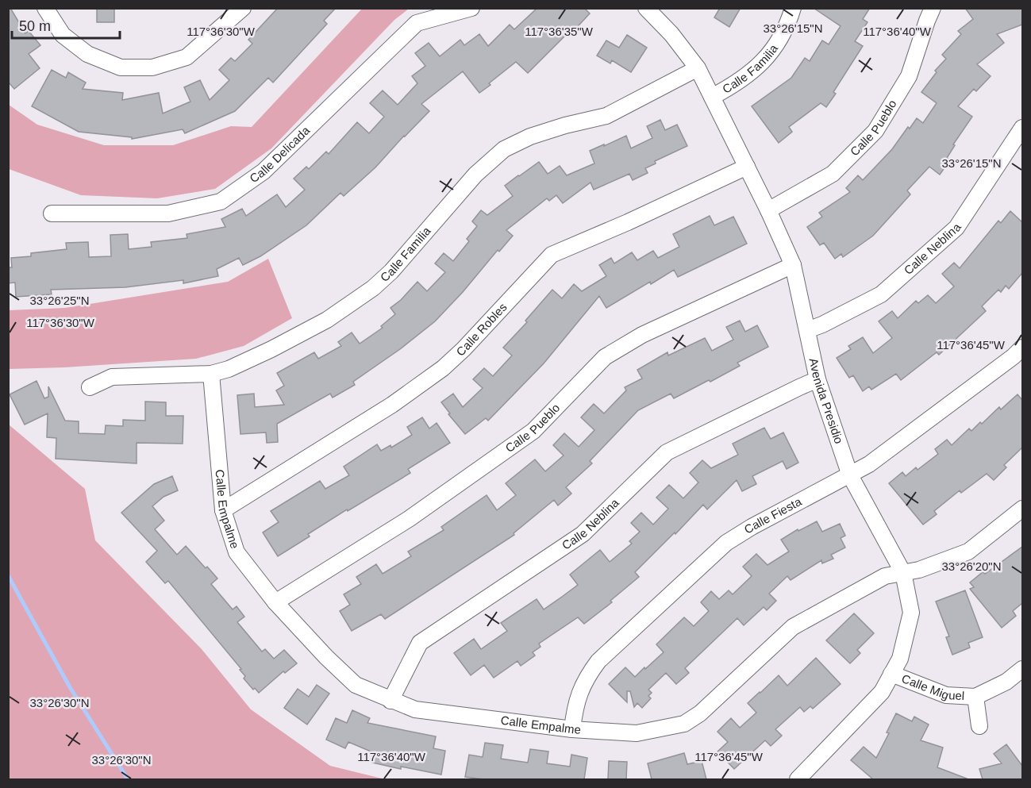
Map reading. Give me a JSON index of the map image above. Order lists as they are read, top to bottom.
{
  "streets": {
    "street": [
      "Calle Familia",
      "Calle Pueblo",
      "Calle Delicada",
      "Calle Neblina",
      "Calle Robles",
      "Avenida Presidio",
      "Calle Empalme",
      "Calle Fiesta",
      "Calle Miguel"
    ]
  },
  "crossings": [
    ["Calle Familia", "Avenida Presidio"],
    ["Calle Familia", "Calle Empalme"],
    ["Calle Pueblo", "Avenida Presidio"],
    ["Calle Pueblo", "Calle Empalme"],
    ["Calle Neblina", "Avenida Presidio"],
    ["Calle Neblina", "Calle Empalme"],
    ["Calle Robles", "Avenida Presidio"],
    ["Calle Robles", "Calle Empalme"],
    ["Avenida Presidio", "Calle Empalme"],
    ["Avenida Presidio", "Calle Fiesta"],
    ["Avenida Presidio", "Calle Miguel"],
    ["Calle Empalme", "Calle Fiesta"]
  ],
  "scale_bar": "50 m",
  "coordinates": [
    "33°26'15\"N",
    "117°36'30\"W",
    "117°36'35\"W",
    "117°36'40\"W",
    "33°26'25\"N",
    "117°36'45\"W",
    "33°26'20\"N",
    "33°26'30\"N"
  ]
}
